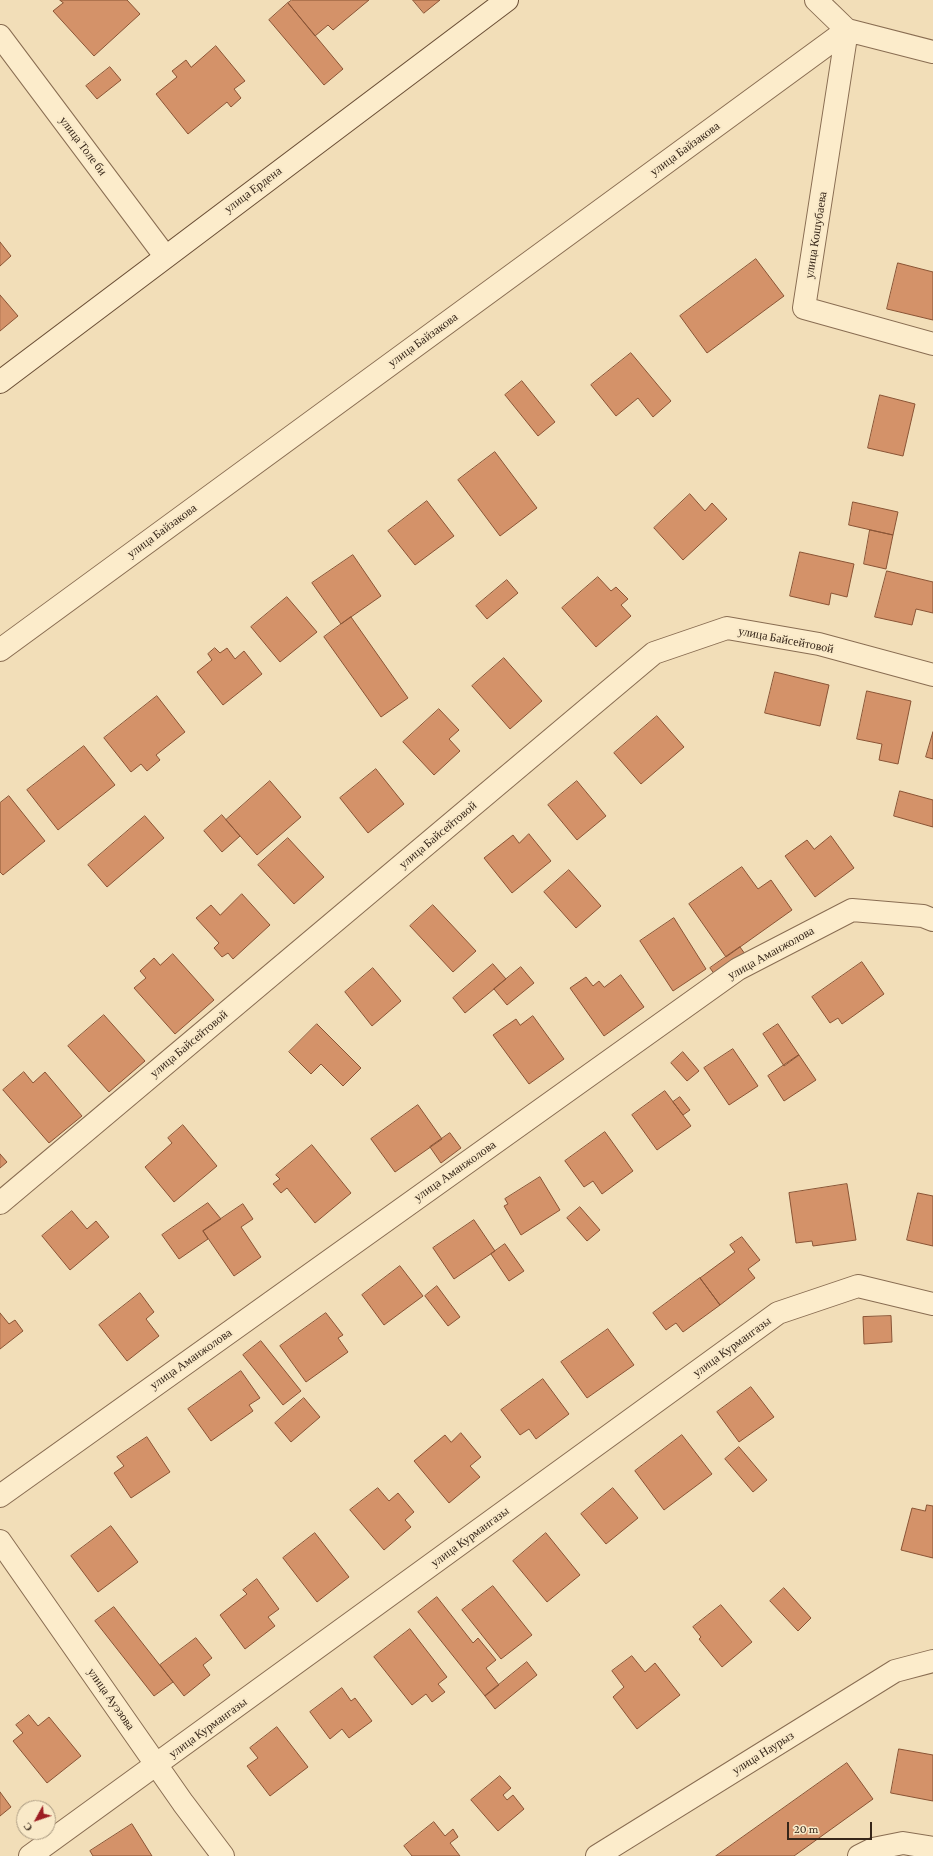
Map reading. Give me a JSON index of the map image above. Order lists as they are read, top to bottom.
{
  "streets": {
    "street": [
      "улица Толе би",
      "улица Байзакова",
      "улица Ердена",
      "улица Кошубаева",
      "улица Байсейтовой",
      "улица Аманжолова",
      "улица Курмангазы",
      "улица Ауэзова",
      "улица Наурыз"
    ]
  },
  "crossings": [
    ["улица Толе би", "улица Ердена"],
    ["улица Байзакова", "улица Кошубаева"],
    ["улица Курмангазы", "улица Ауэзова"]
  ],
  "scale_bar": "20 m",
  "north": "bottom left"
}
